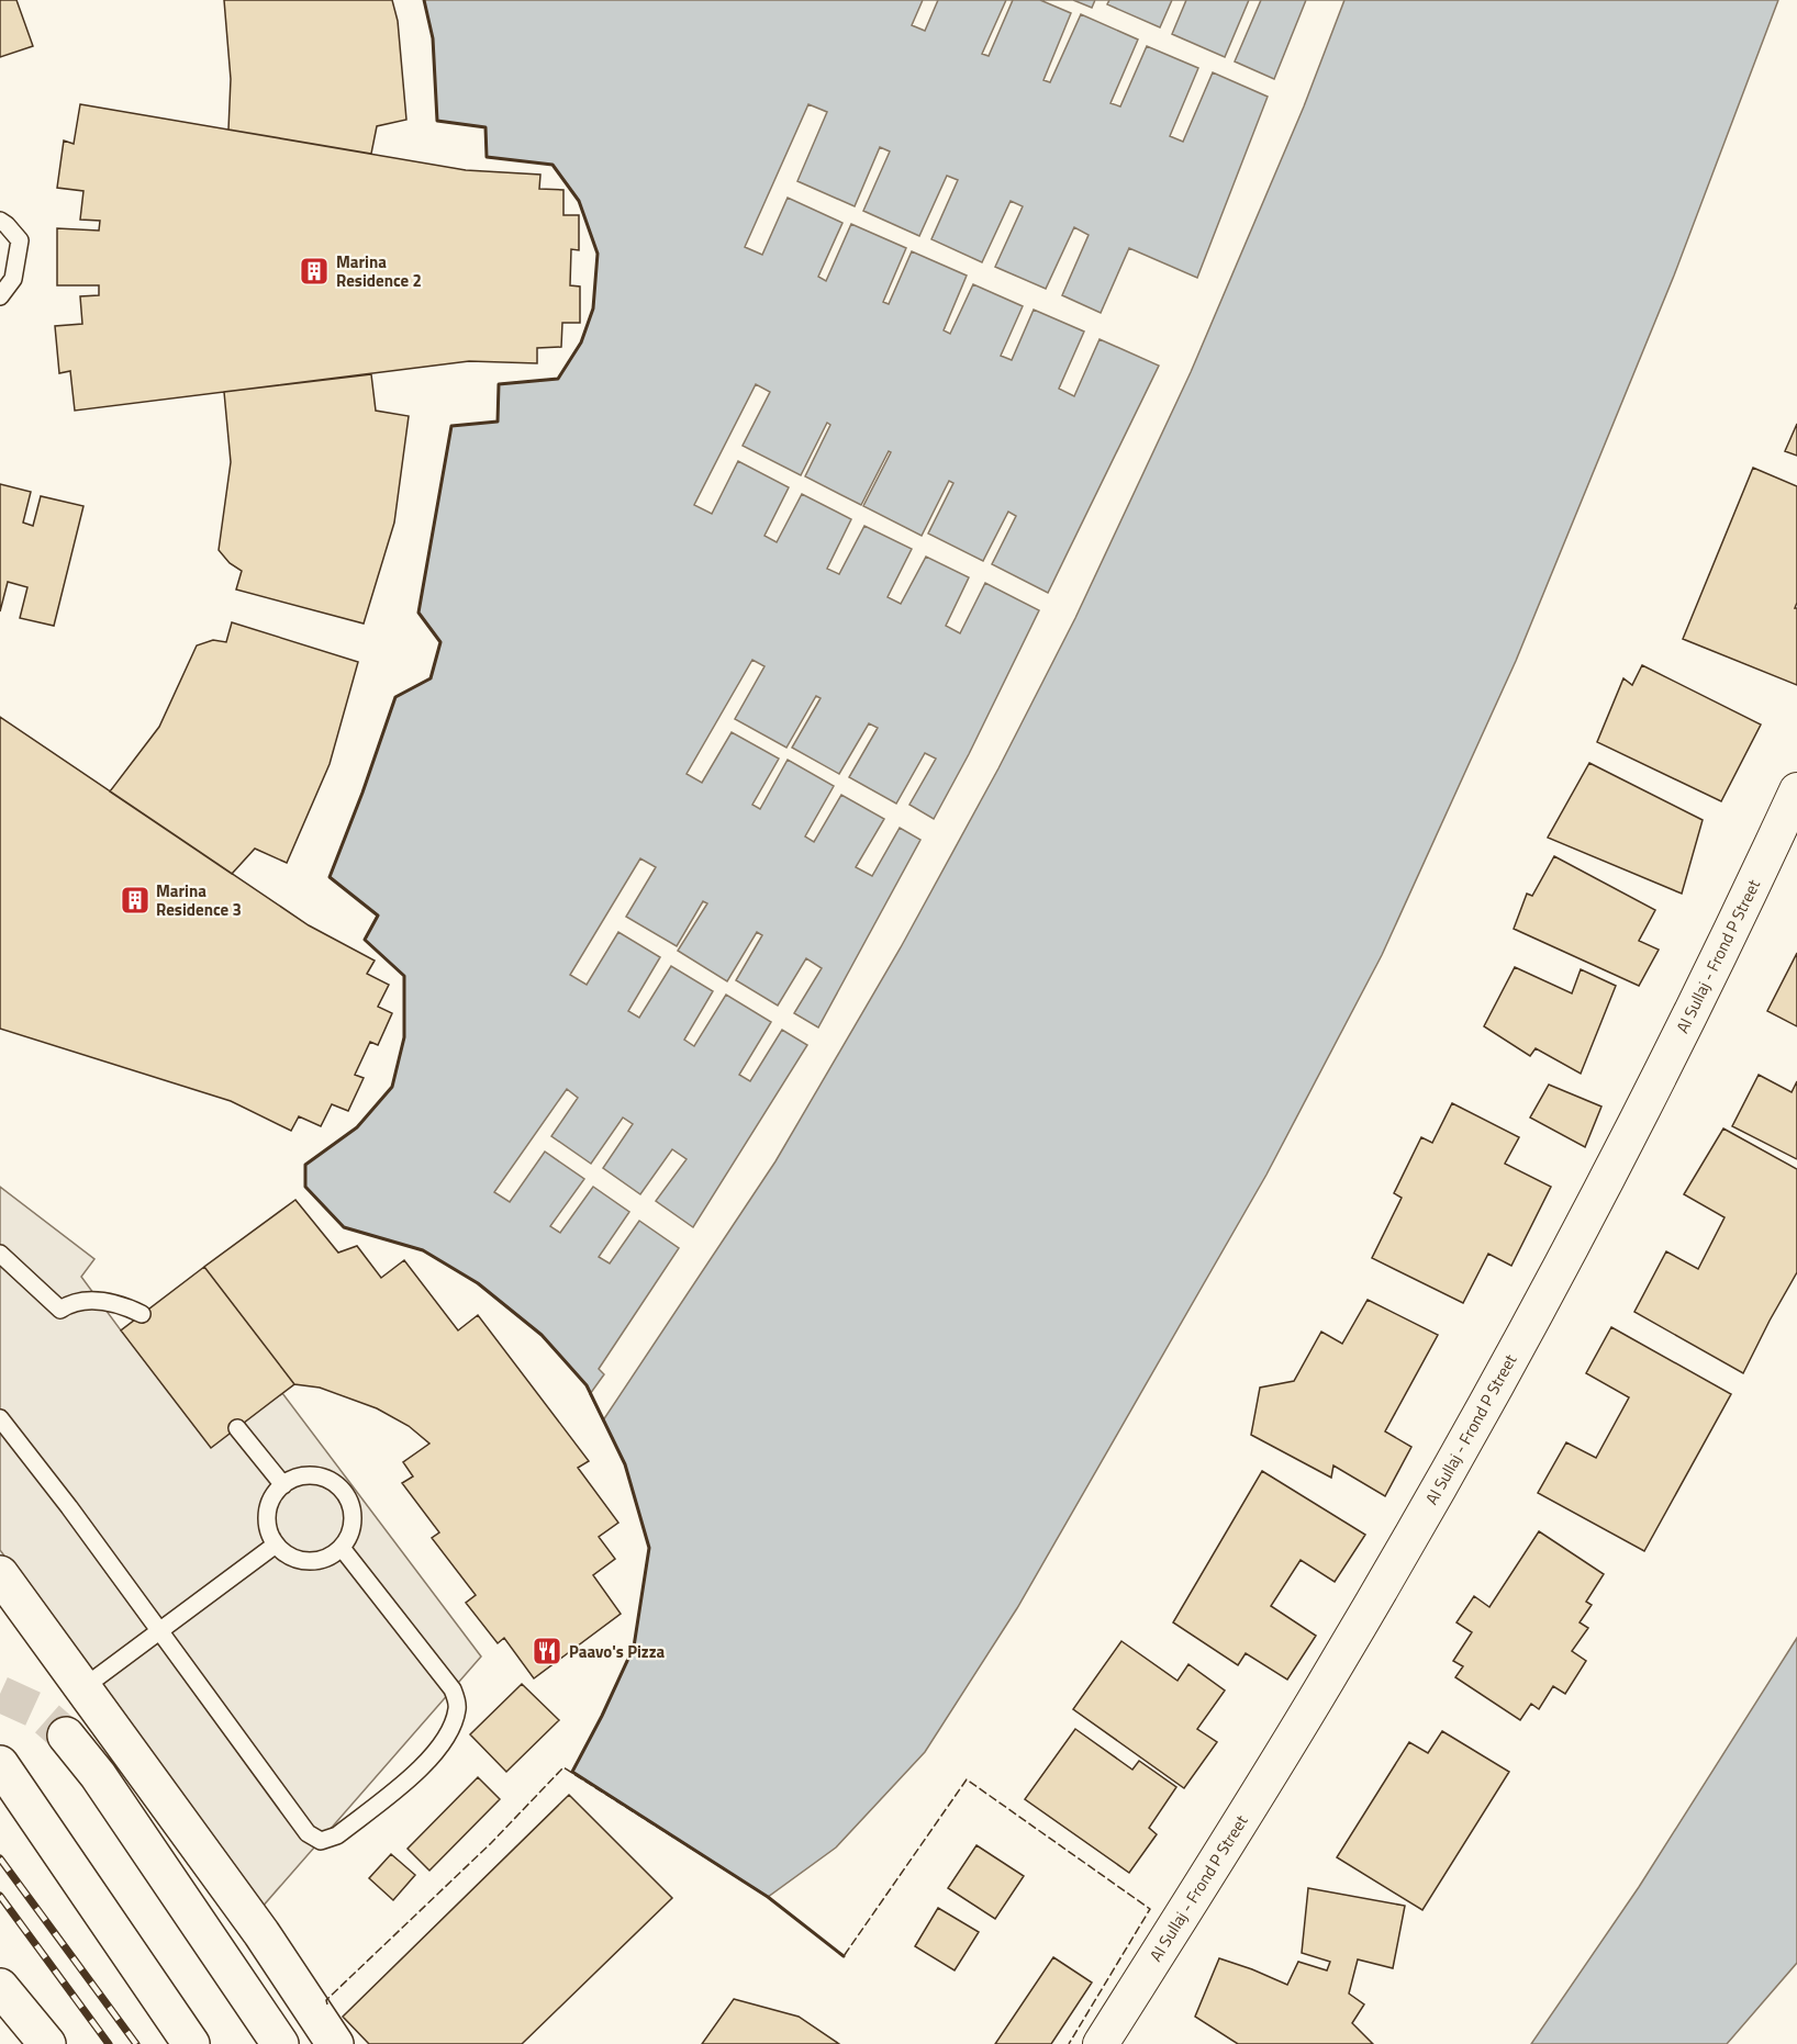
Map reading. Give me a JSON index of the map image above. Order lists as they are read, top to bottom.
{
  "streets": {
    "street": ["Al Sullaj - Frond P Street"]
  },
  "places": {
    "building": ["Marina Residence 2", "Marina Residence 3"],
    "restaurant": ["Paavo's Pizza"]
  }
}
